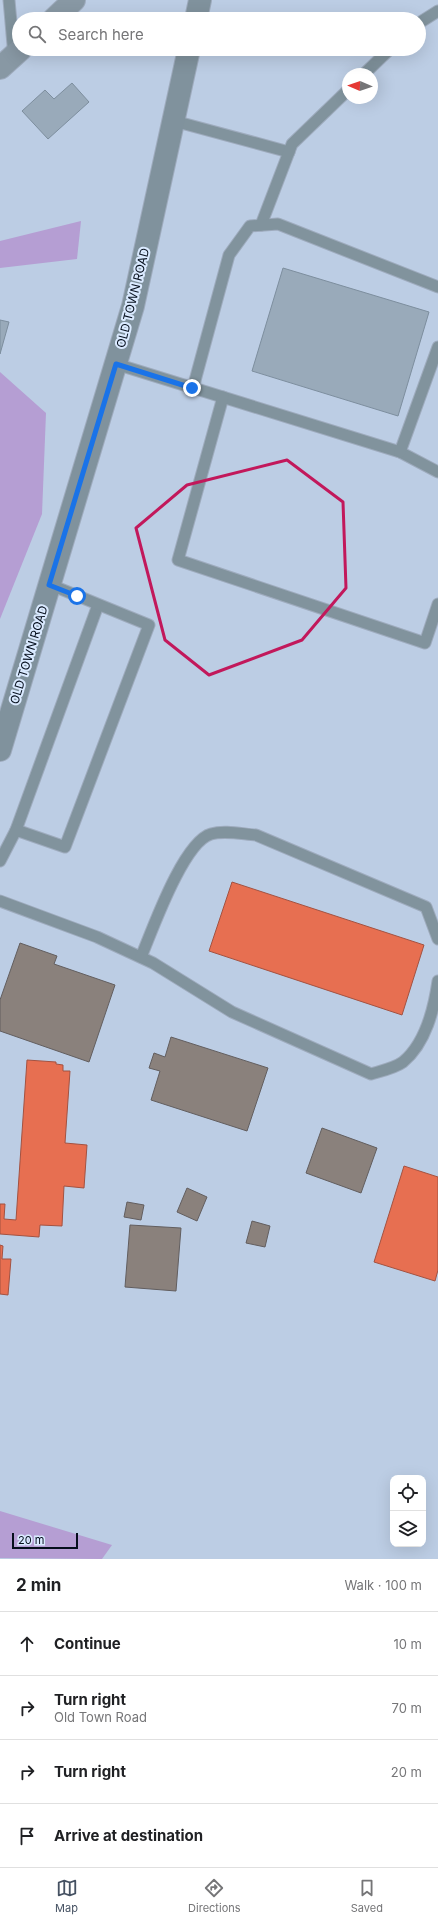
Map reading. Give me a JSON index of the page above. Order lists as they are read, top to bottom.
{
  "streets": {
    "main road": ["OLD TOWN ROAD"]
  },
  "scale_bar": "20 m",
  "north": "left",
  "page": {
    "search": "Search here",
    "scale": "20 m",
    "heading": ["2 min", "Walk · 100 m"],
    "list": [
      ["Continue", "10 m"],
      ["Turn right", "Old Town Road", "70 m"],
      ["Turn right", "20 m"],
      "Arrive at destination"
    ],
    "nav": ["Map", "Directions", "Saved"]
  }
}
